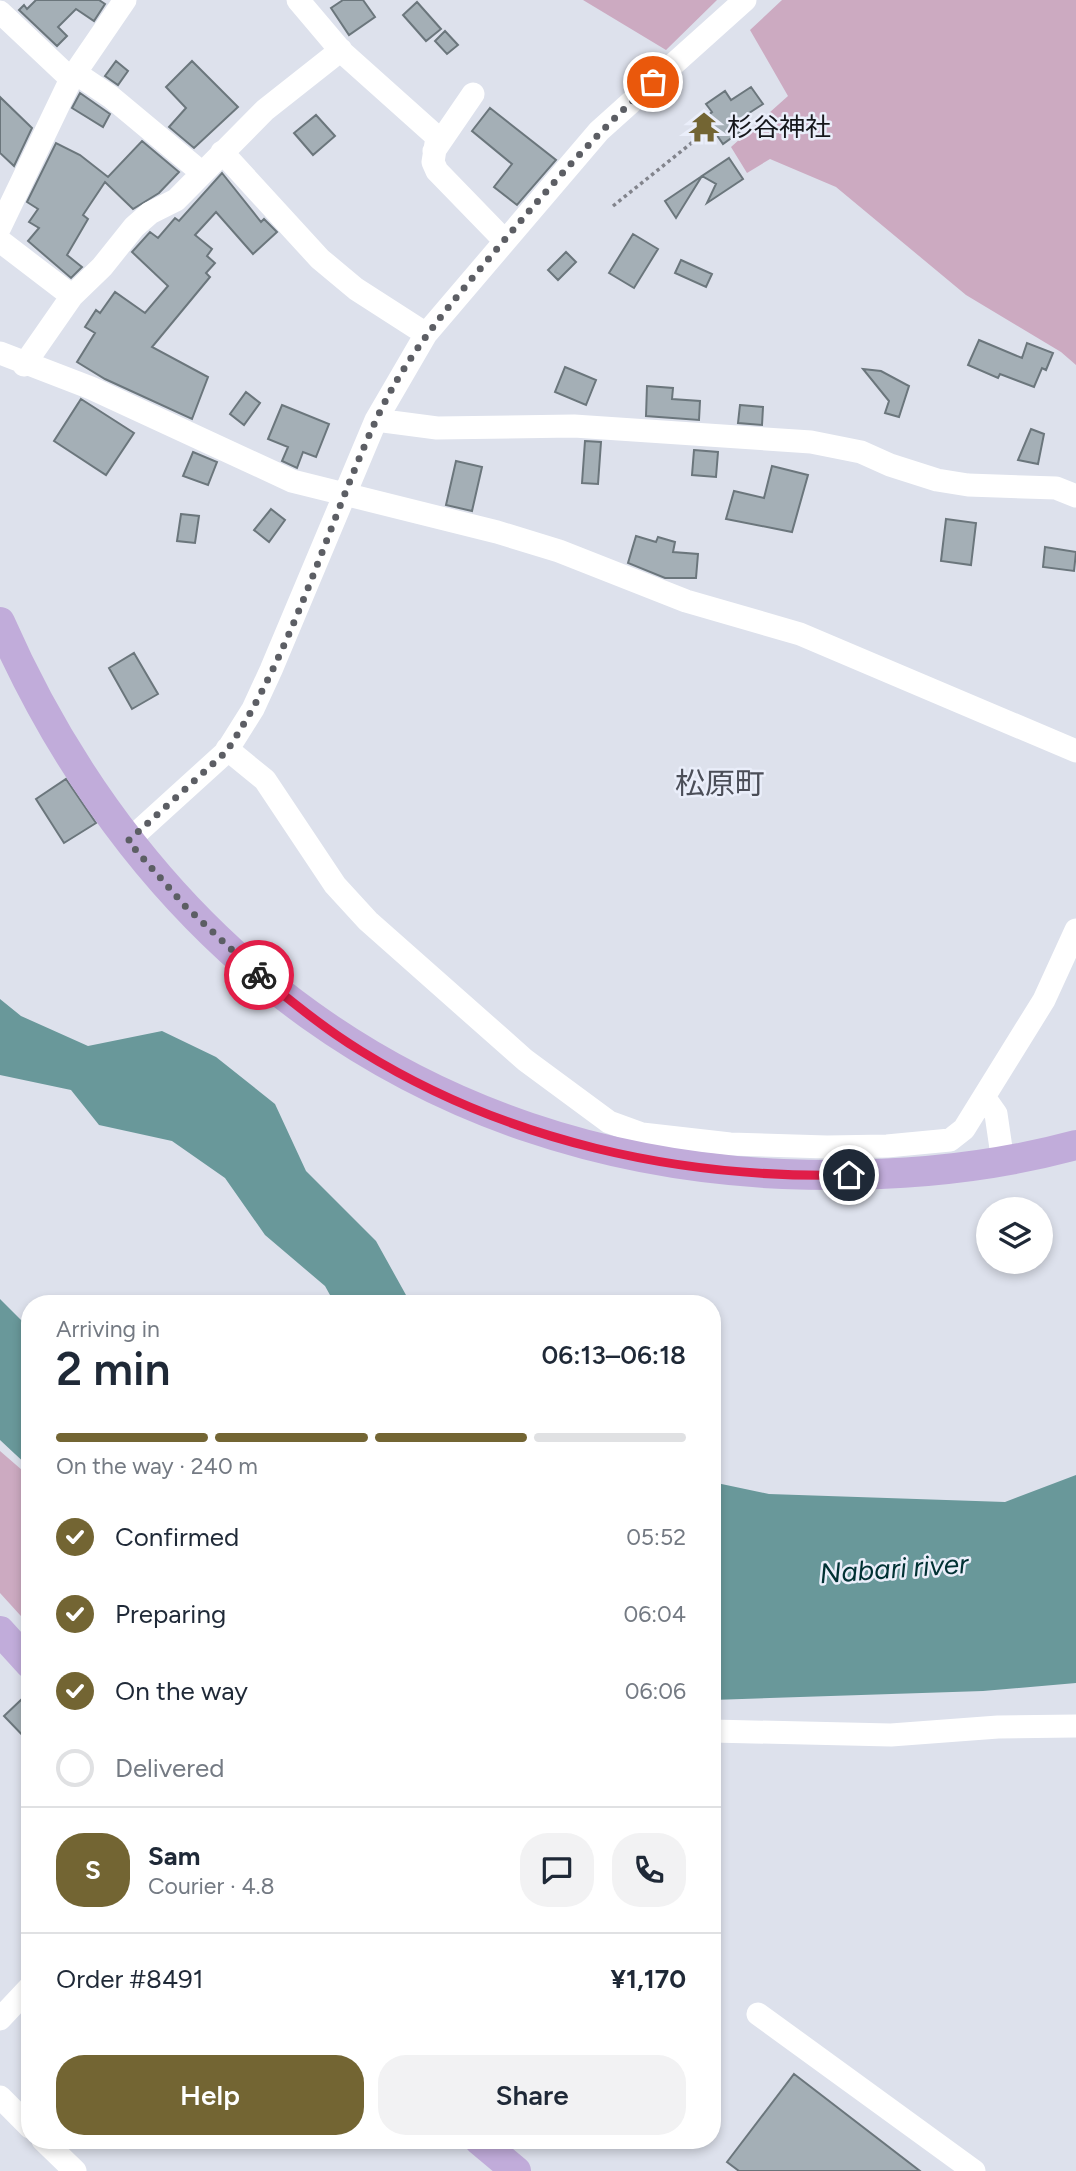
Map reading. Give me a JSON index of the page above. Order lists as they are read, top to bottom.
{
  "districts": ["松原町"],
  "water": ["Nabari river"],
  "places": {
    "temple": ["杉谷神社"]
  },
  "page": {
    "heading": ["2 min", "Arriving in", "06:13–06:18"],
    "panel": [
      "Sam",
      "Courier · 4.8",
      "Order #8491",
      "¥1,170"
    ],
    "bar": "On the way · 240 m",
    "list": [
      ["Confirmed", "05:52"],
      ["Preparing", "06:04"],
      ["On the way", "06:06"],
      "Delivered"
    ],
    "round": "S",
    "buttons": ["Help", "Share"]
  }
}
